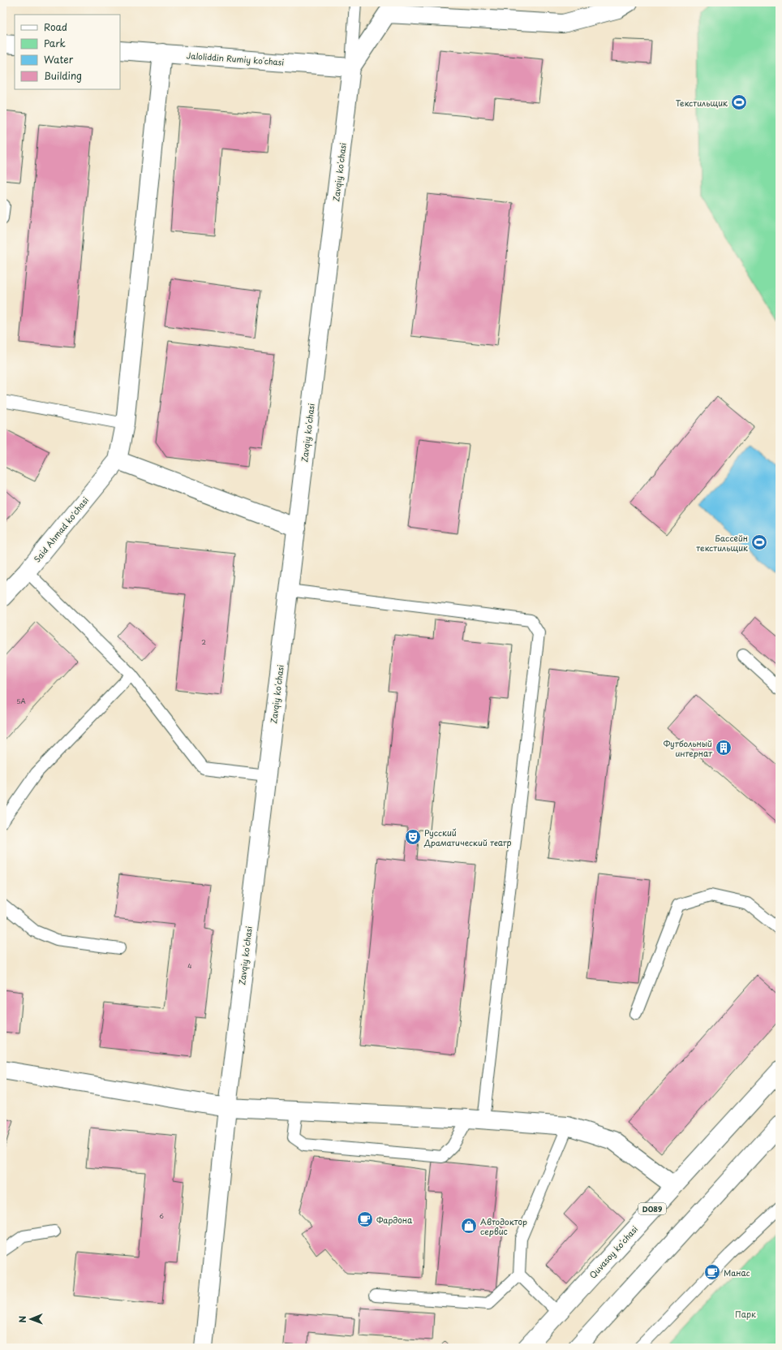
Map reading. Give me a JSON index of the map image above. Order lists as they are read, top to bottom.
{
  "streets": {
    "street": [
      "Jaloliddin Rumiy koʻchasi",
      "Zavqiy koʻchasi",
      "Said Ahmad ko'chasi",
      "D089",
      "Quvasoy koʻchasi"
    ]
  },
  "crossings": [
    ["Jaloliddin Rumiy koʻchasi", "Zavqiy koʻchasi"]
  ],
  "parks": ["Парк"],
  "places": {
    "sports": ["Текстильщик", "Бассейн текстильщик"],
    "building": ["Футбольный интернат"],
    "theatre": ["Русский Драматический театр"],
    "cafe": ["Фардона", "Манас"],
    "shop": ["Автодоктор сервис"]
  },
  "house_numbers": [
    "2",
    "5А",
    "4",
    "6"
  ],
  "legend": [
    "Road",
    "Park",
    "Water",
    "Building"
  ],
  "north": "left"
}
